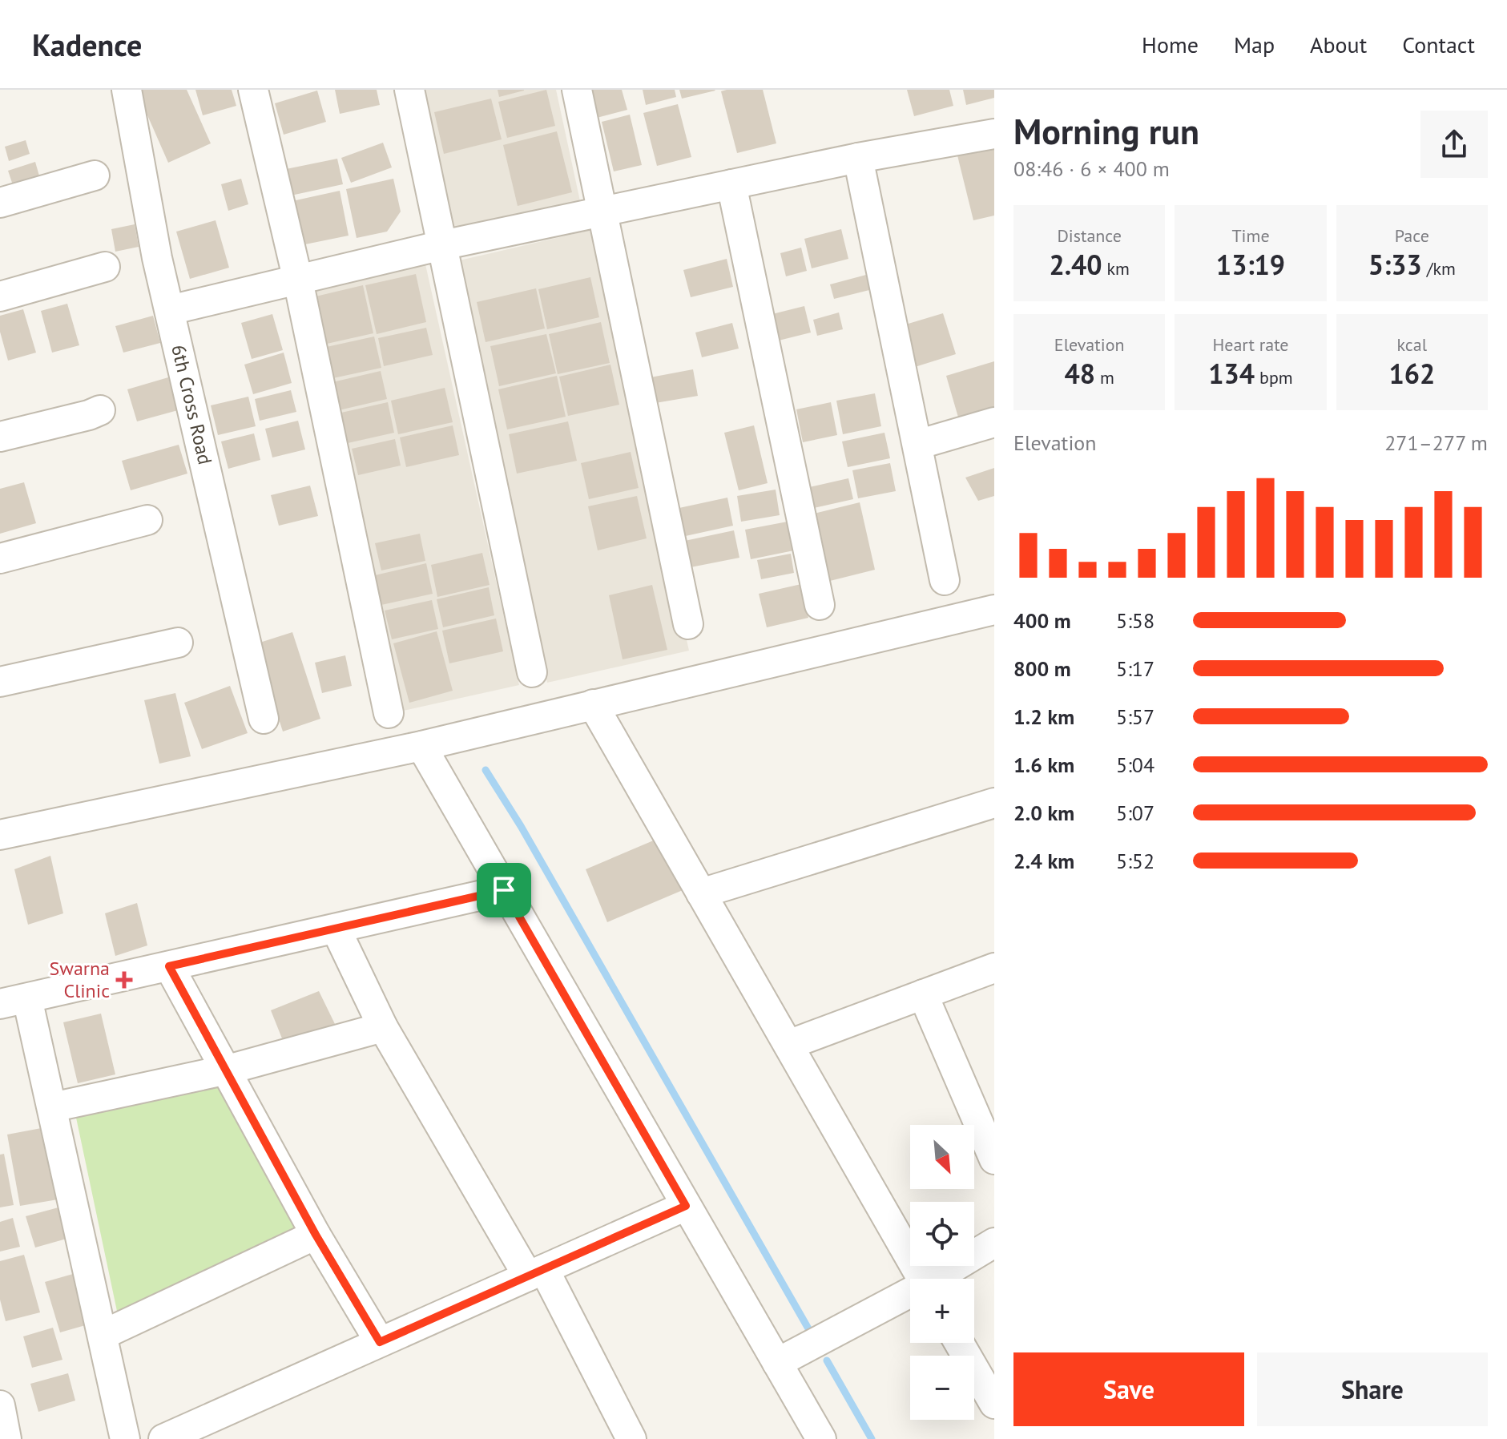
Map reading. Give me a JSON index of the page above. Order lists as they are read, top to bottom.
{
  "streets": {
    "street": ["6th Cross Road"]
  },
  "places": {
    "health": ["Swarna Clinic"]
  },
  "north": "bottom right",
  "page": {
    "header": "Kadence",
    "nav": [
      "Home",
      "Map",
      "About",
      "Contact"
    ],
    "heading": ["Morning run", "08:46 · 6 × 400 m"],
    "stats": [
      ["Distance", "2.40 km"],
      ["Time", "13:19"],
      ["Pace", "5:33 /km"],
      ["Elevation", "48 m"],
      ["Heart rate", "134 bpm"],
      ["kcal", "162"]
    ],
    "chart": ["Elevation", "271–277 m"],
    "list": [
      {
        "name": "400 m",
        "note": "5:58"
      },
      {
        "name": "800 m",
        "note": "5:17"
      },
      {
        "name": "1.2 km",
        "note": "5:57"
      },
      {
        "name": "1.6 km",
        "note": "5:04"
      },
      {
        "name": "2.0 km",
        "note": "5:07"
      },
      {
        "name": "2.4 km",
        "note": "5:52"
      }
    ],
    "map_buttons": ["+", "−"],
    "buttons": ["Save", "Share"]
  }
}
